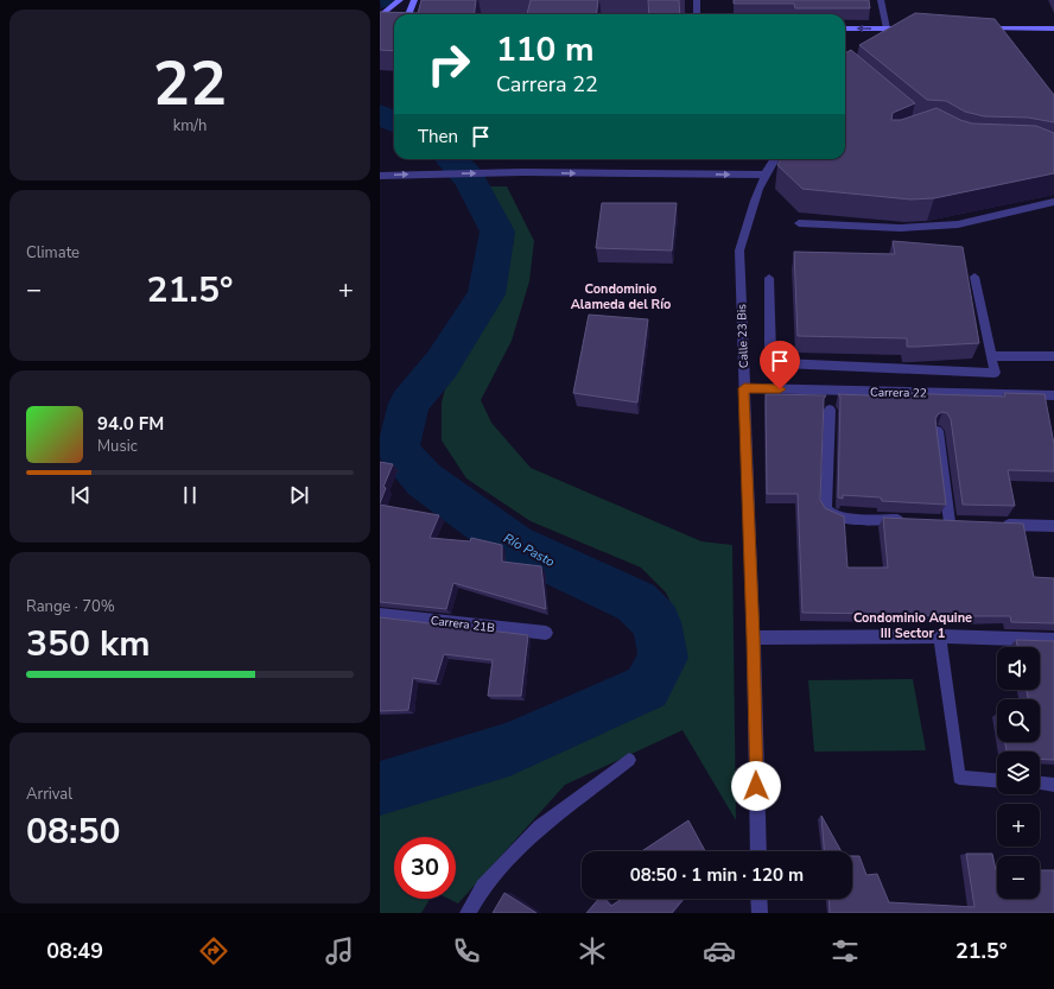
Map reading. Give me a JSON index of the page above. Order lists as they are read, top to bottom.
{
  "streets": {
    "street": ["Calle 23 Bis", "Carrera 22", "Carrera 21B"]
  },
  "crossings": [
    ["Calle 23 Bis", "Carrera 22"]
  ],
  "districts": ["Condominio Alameda del Río", "Condominio Aquine III Sector 1"],
  "water": ["Río Pasto"],
  "page": {
    "tile": [
      ["22", "km/h"],
      "Climate",
      ["Range · 70%", "350 km"],
      ["Arrival", "08:50"]
    ],
    "turn": ["110 m", "Carrera 22"],
    "then": "Then",
    "heat": ["−", "21.5°", "+"],
    "song": ["94.0 FM", "Music"],
    "map_buttons": ["+", "−"],
    "limit": "30",
    "trip": "08:50 · 1 min · 120 m",
    "tabs": ["08:49", "21.5°"]
  }
}
